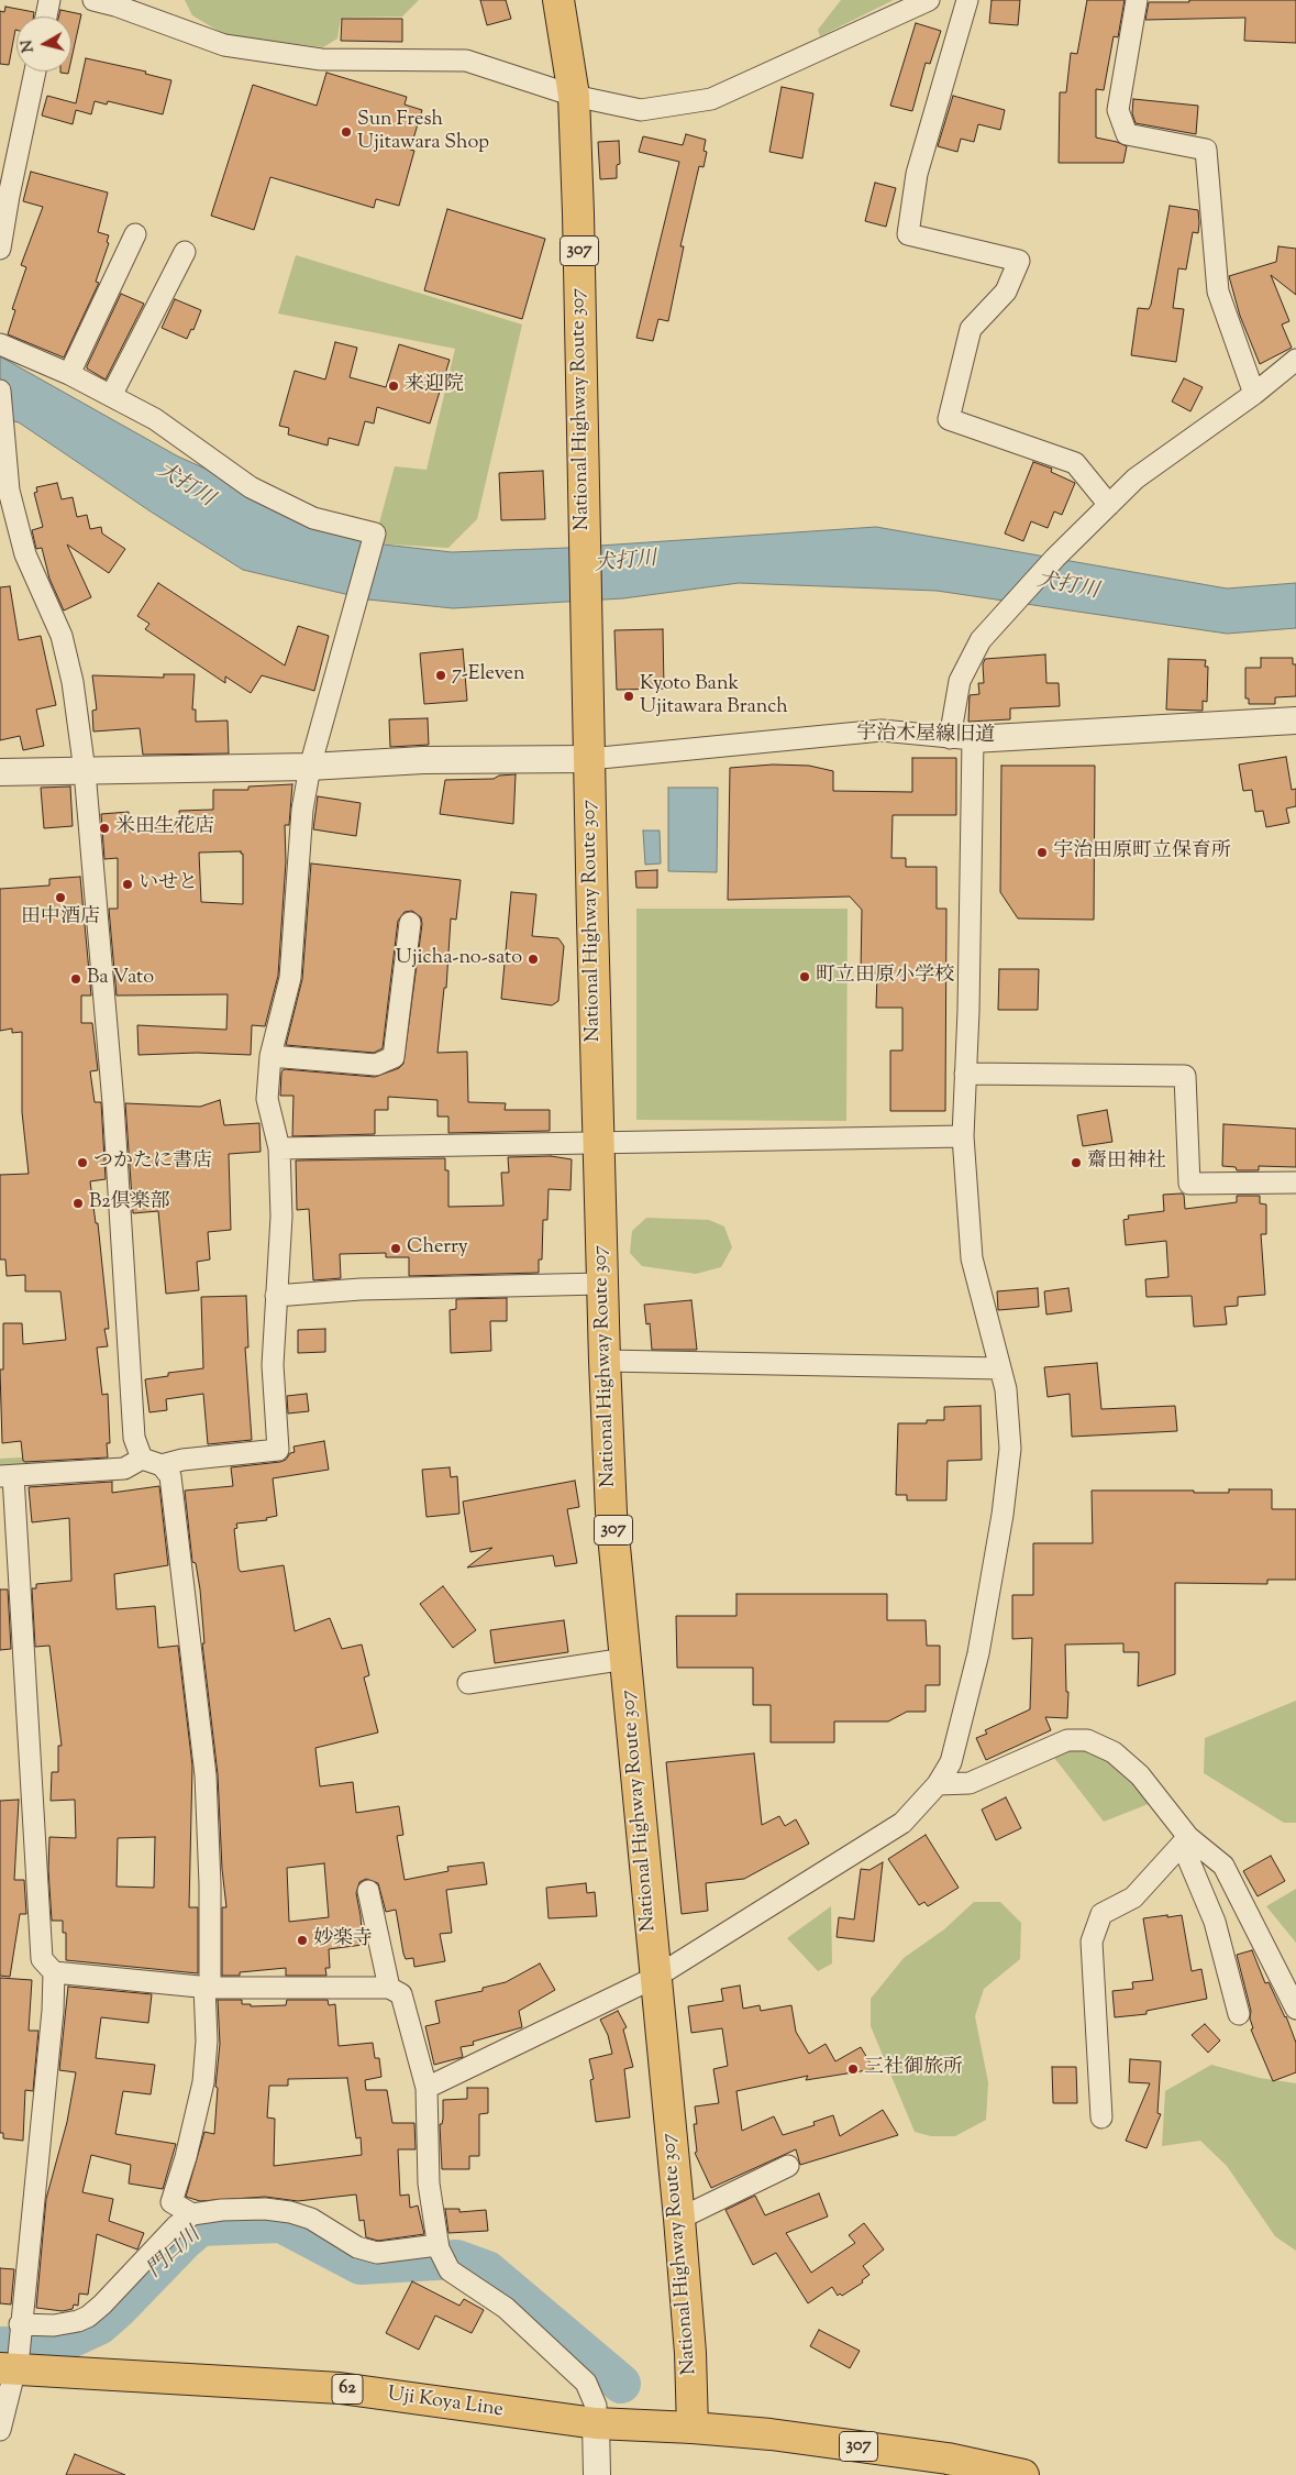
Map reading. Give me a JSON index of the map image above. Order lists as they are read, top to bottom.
{
  "streets": {
    "main road": [
      "307",
      "National Highway Route 307",
      "62",
      "Uji Koya Line"
    ],
    "street": ["宇治木屋線旧道"]
  },
  "crossings": [
    ["307", "National Highway Route 307"],
    ["307", "Uji Koya Line"],
    ["National Highway Route 307", "宇治木屋線旧道"],
    ["National Highway Route 307", "Uji Koya Line"]
  ],
  "water": ["犬打川", "門口川"],
  "places": [
    "Sun Fresh Ujitawara Shop",
    "来迎院",
    "7-Eleven",
    "Kyoto Bank Ujitawara Branch",
    "米田生花店",
    "宇治田原町立保育所",
    "いせと",
    "田中酒店",
    "Ujicha-no-sato",
    "町立田原小学校",
    "Ba Vato",
    "つかたに書店",
    "齋田神社",
    "B2倶楽部",
    "Cherry",
    "妙楽寺",
    "三社御旅所"
  ],
  "north": "left"
}
